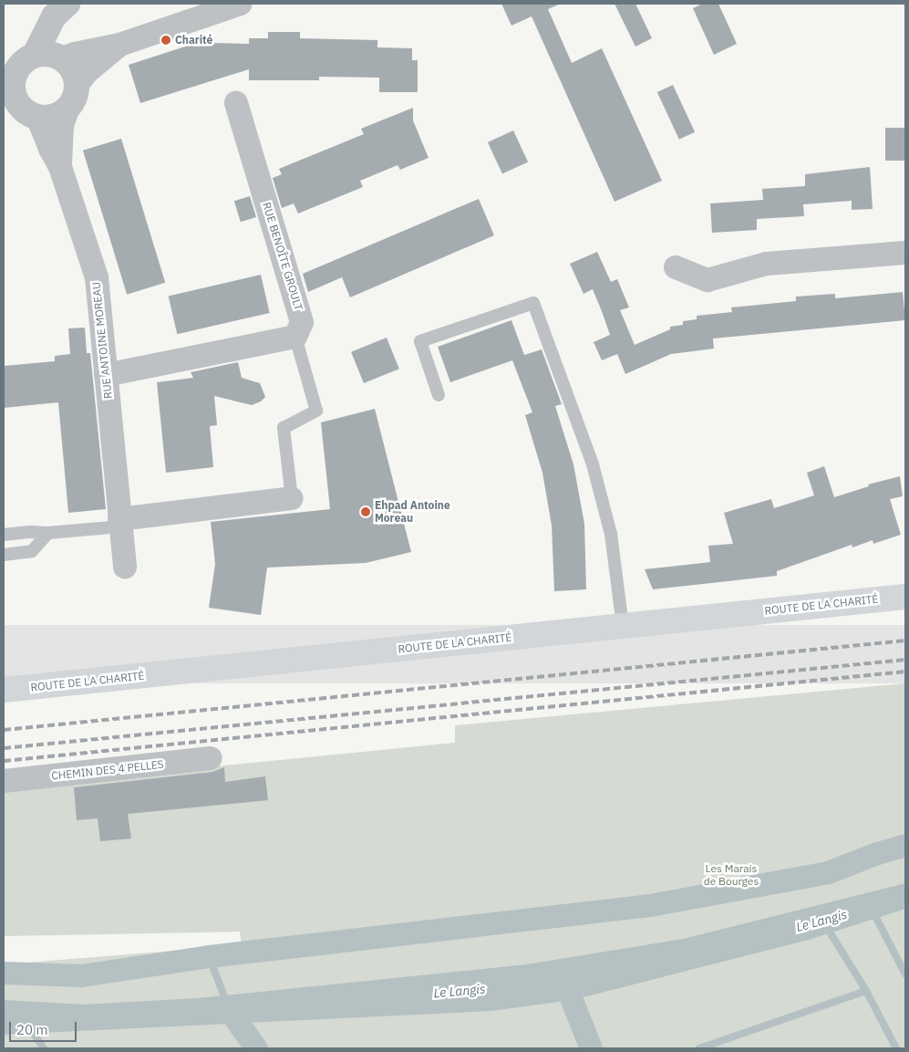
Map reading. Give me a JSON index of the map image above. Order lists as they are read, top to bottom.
{
  "streets": {
    "main road": ["ROUTE DE LA CHARITÉ"],
    "street": ["RUE BENOÎTE GROULT", "RUE ANTOINE MOREAU", "CHEMIN DES 4 PELLES"]
  },
  "water": ["Le Langis"],
  "parks": ["Les Marais de Bourges"],
  "places": ["Charité", "Ehpad Antoine Moreau"],
  "scale_bar": "20 m"
}
